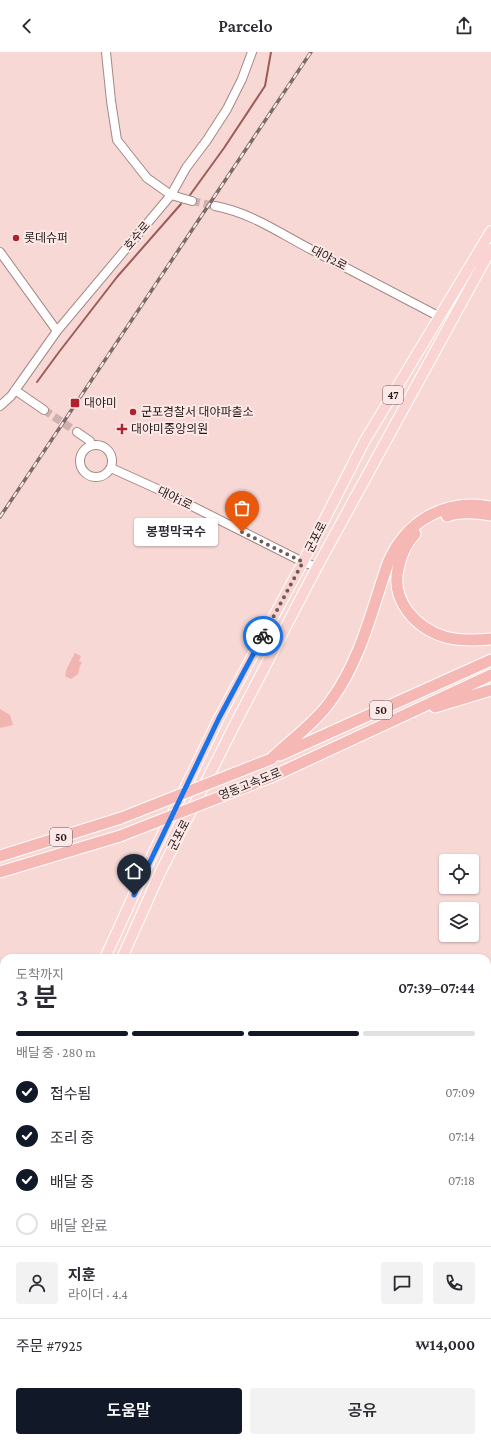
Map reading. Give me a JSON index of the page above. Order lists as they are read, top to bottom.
{
  "streets": {
    "highway": ["50", "영동고속도로"],
    "main road": ["47", "군포로"],
    "street": ["호수로", "대야2로", "대야1로"]
  },
  "crossings": [
    ["대야2로", "군포로"],
    ["대야1로", "군포로"]
  ],
  "places": {
    "other": ["롯데슈퍼", "군포경찰서 대야파출소", "봉평막국수"],
    "transit": ["대야미"],
    "health": ["대야미중앙의원"]
  },
  "page": {
    "header": "Parcelo",
    "bubble": "봉평막국수",
    "heading": ["3 분", "도착까지", "07:39–07:44"],
    "panel": [
      "지훈",
      "라이더 · 4.4",
      "주문 #7925",
      "₩14,000"
    ],
    "bar": "배달 중 · 280 m",
    "list": [
      ["접수됨", "07:09"],
      ["조리 중", "07:14"],
      ["배달 중", "07:18"],
      "배달 완료"
    ],
    "buttons": ["도움말", "공유"]
  }
}
